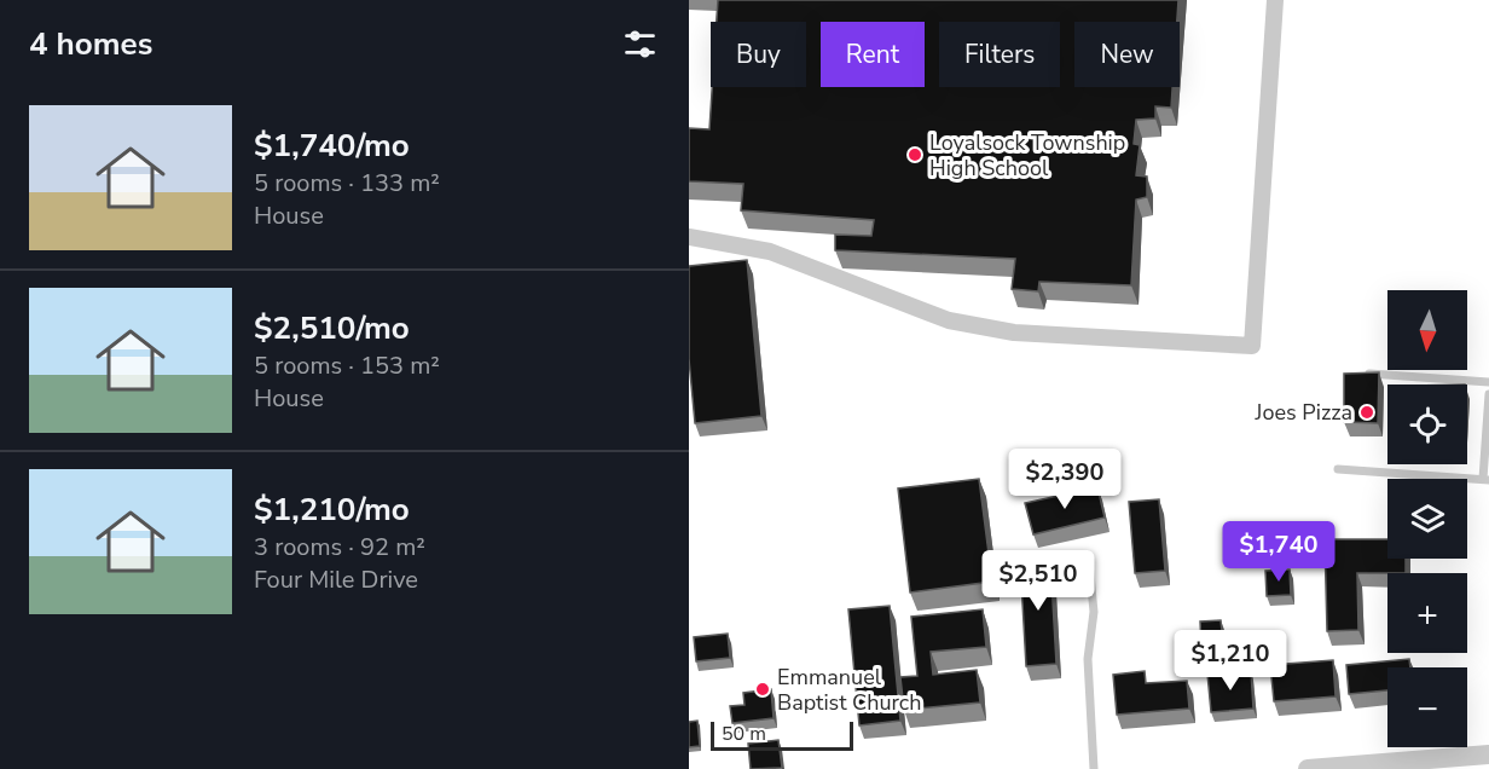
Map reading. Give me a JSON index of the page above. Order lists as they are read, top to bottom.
{
  "places": ["Loyalsock Township High School", "Joes Pizza", "Emmanuel Baptist Church"],
  "scale_bar": "50 m",
  "north": "bottom",
  "page": {
    "heading": "4 homes",
    "chip": [
      "Buy",
      "Rent",
      "Filters",
      "New"
    ],
    "list": [
      {
        "name": "$1,740/mo",
        "note": "5 rooms · 133 m² · House"
      },
      {
        "name": "$2,510/mo",
        "note": "5 rooms · 153 m² · House"
      },
      {
        "name": "$1,210/mo",
        "note": "3 rooms · 92 m² · Four Mile Drive"
      }
    ],
    "map_buttons": ["+", "−"],
    "price": [
      "$2,390",
      "$1,740",
      "$2,510",
      "$1,210"
    ],
    "scale": "50 m"
  }
}
